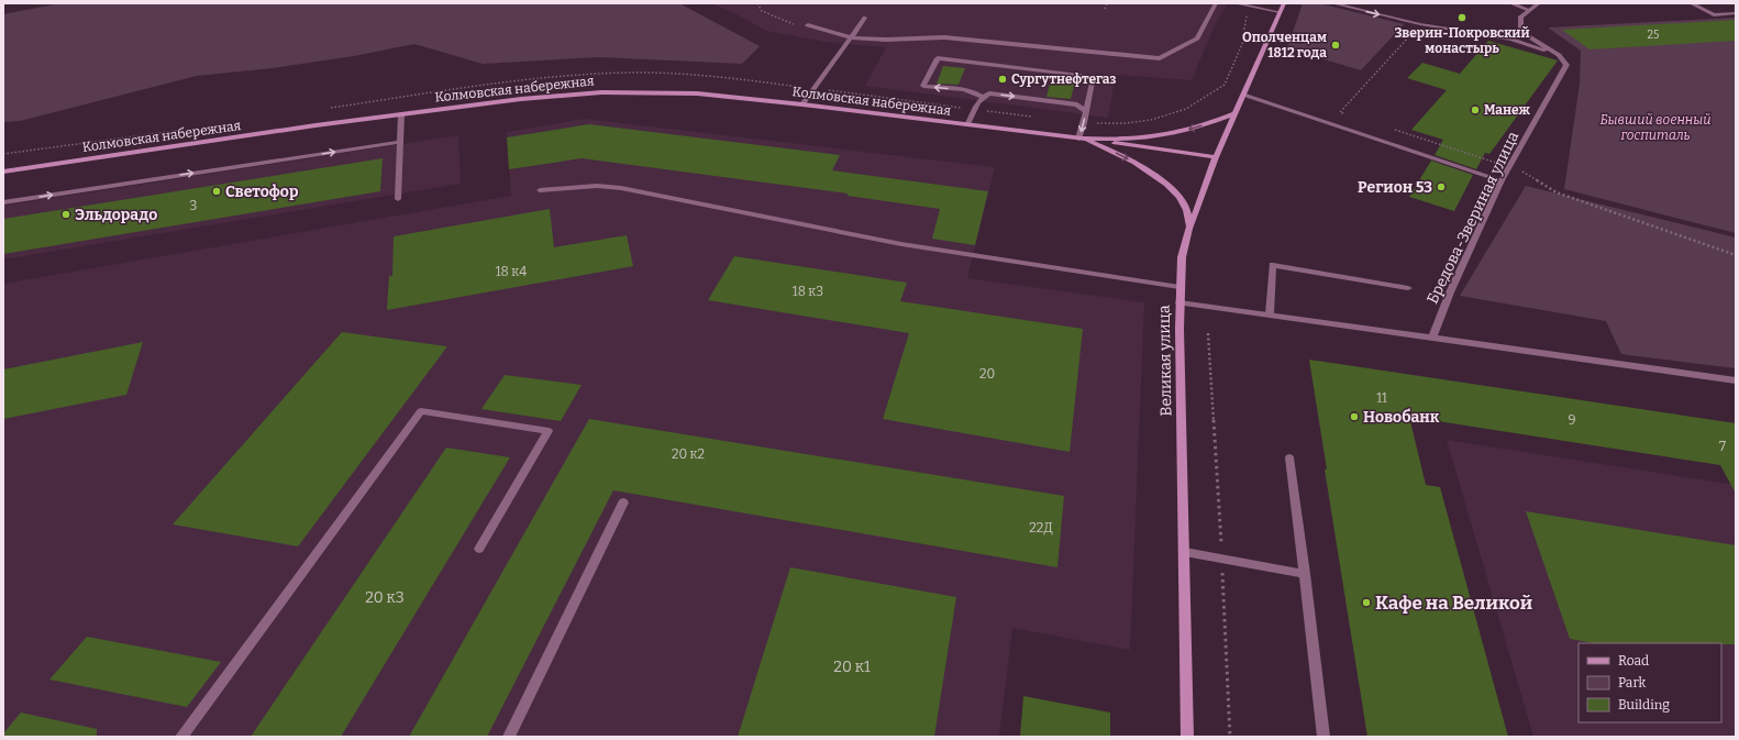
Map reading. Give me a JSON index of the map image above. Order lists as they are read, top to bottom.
{
  "streets": {
    "main road": ["Колмовская набережная", "Великая улица"],
    "street": ["Бредова-Звериная улица"]
  },
  "parks": ["Бывший военный госпиталь"],
  "places": [
    "Зверин-Покровский монастырь",
    "Ополченцам 1812 года",
    "Сургутнефтегаз",
    "Манеж",
    "Регион 53",
    "Светофор",
    "Эльдорадо",
    "Новобанк",
    "Кафе на Великой"
  ],
  "house_numbers": [
    "25",
    "3",
    "18 к4",
    "18 к3",
    "20",
    "11",
    "9",
    "7",
    "20 к2",
    "22Д",
    "20 к3",
    "20 к1"
  ],
  "legend": ["Road", "Park", "Building"]
}
